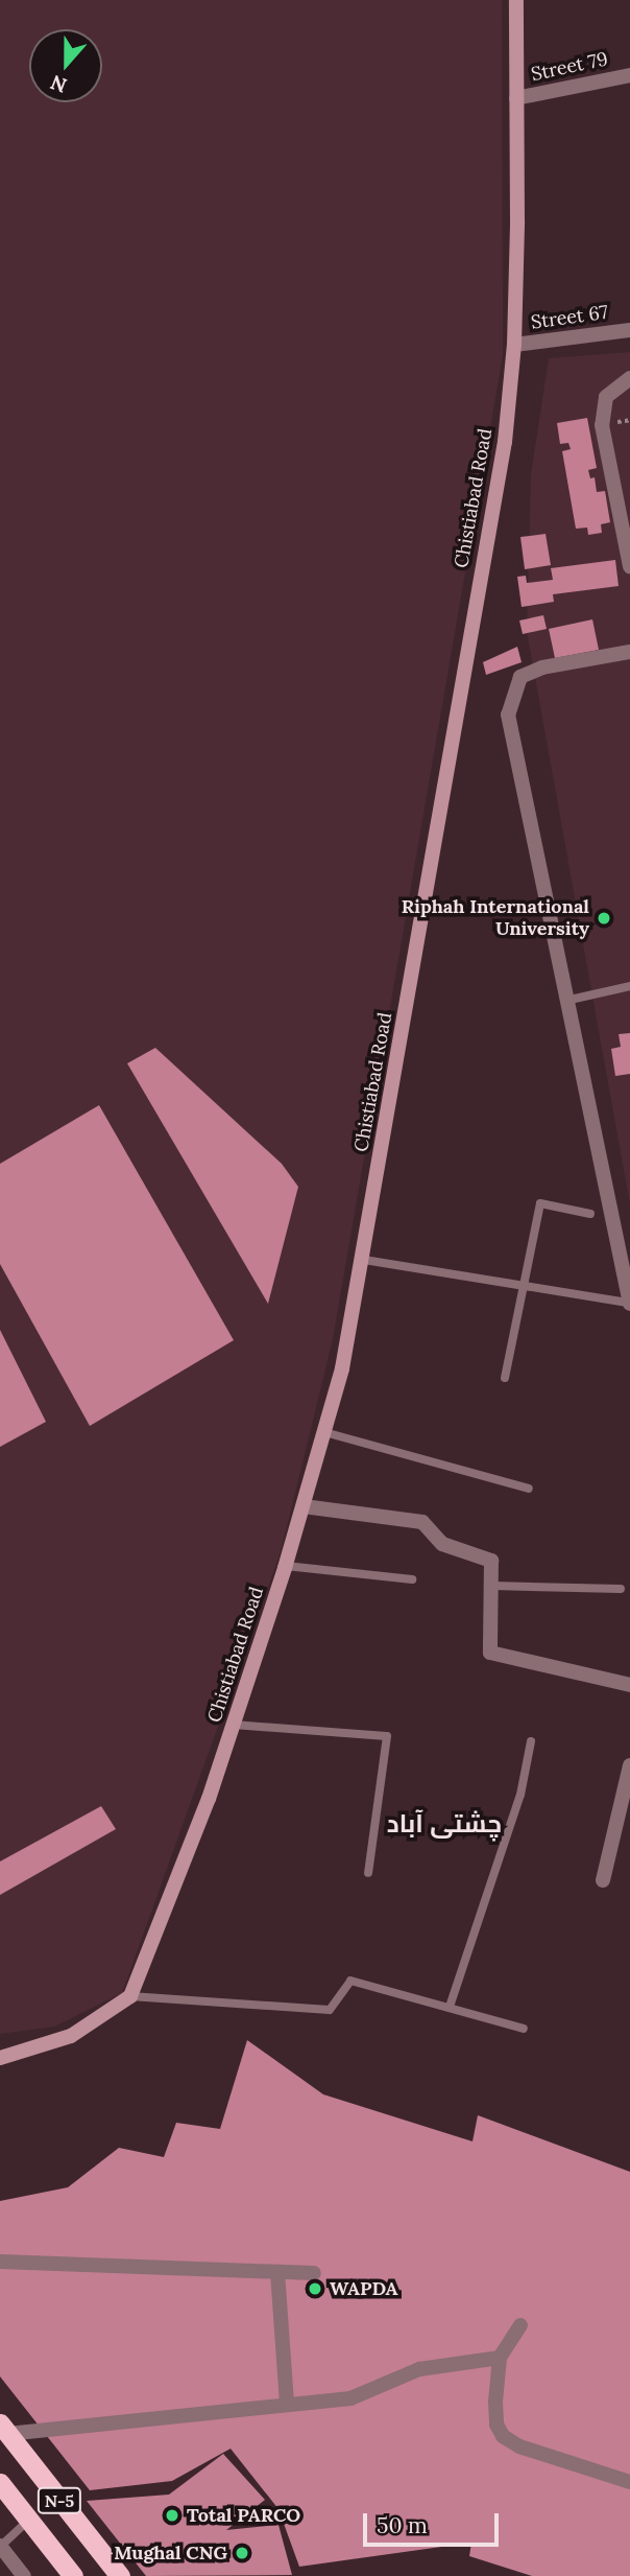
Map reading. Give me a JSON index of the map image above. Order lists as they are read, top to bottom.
{
  "streets": {
    "highway": ["N-5"],
    "main road": ["Chistiabad Road"],
    "street": ["Street 79", "Street 67"]
  },
  "crossings": [
    ["Street 79", "Chistiabad Road"],
    ["Street 67", "Chistiabad Road"]
  ],
  "districts": ["چشتی آباد"],
  "places": [
    "Riphah International University",
    "WAPDA",
    "Total PARCO",
    "Mughal CNG"
  ],
  "scale_bar": "50 m",
  "north": "bottom"
}
